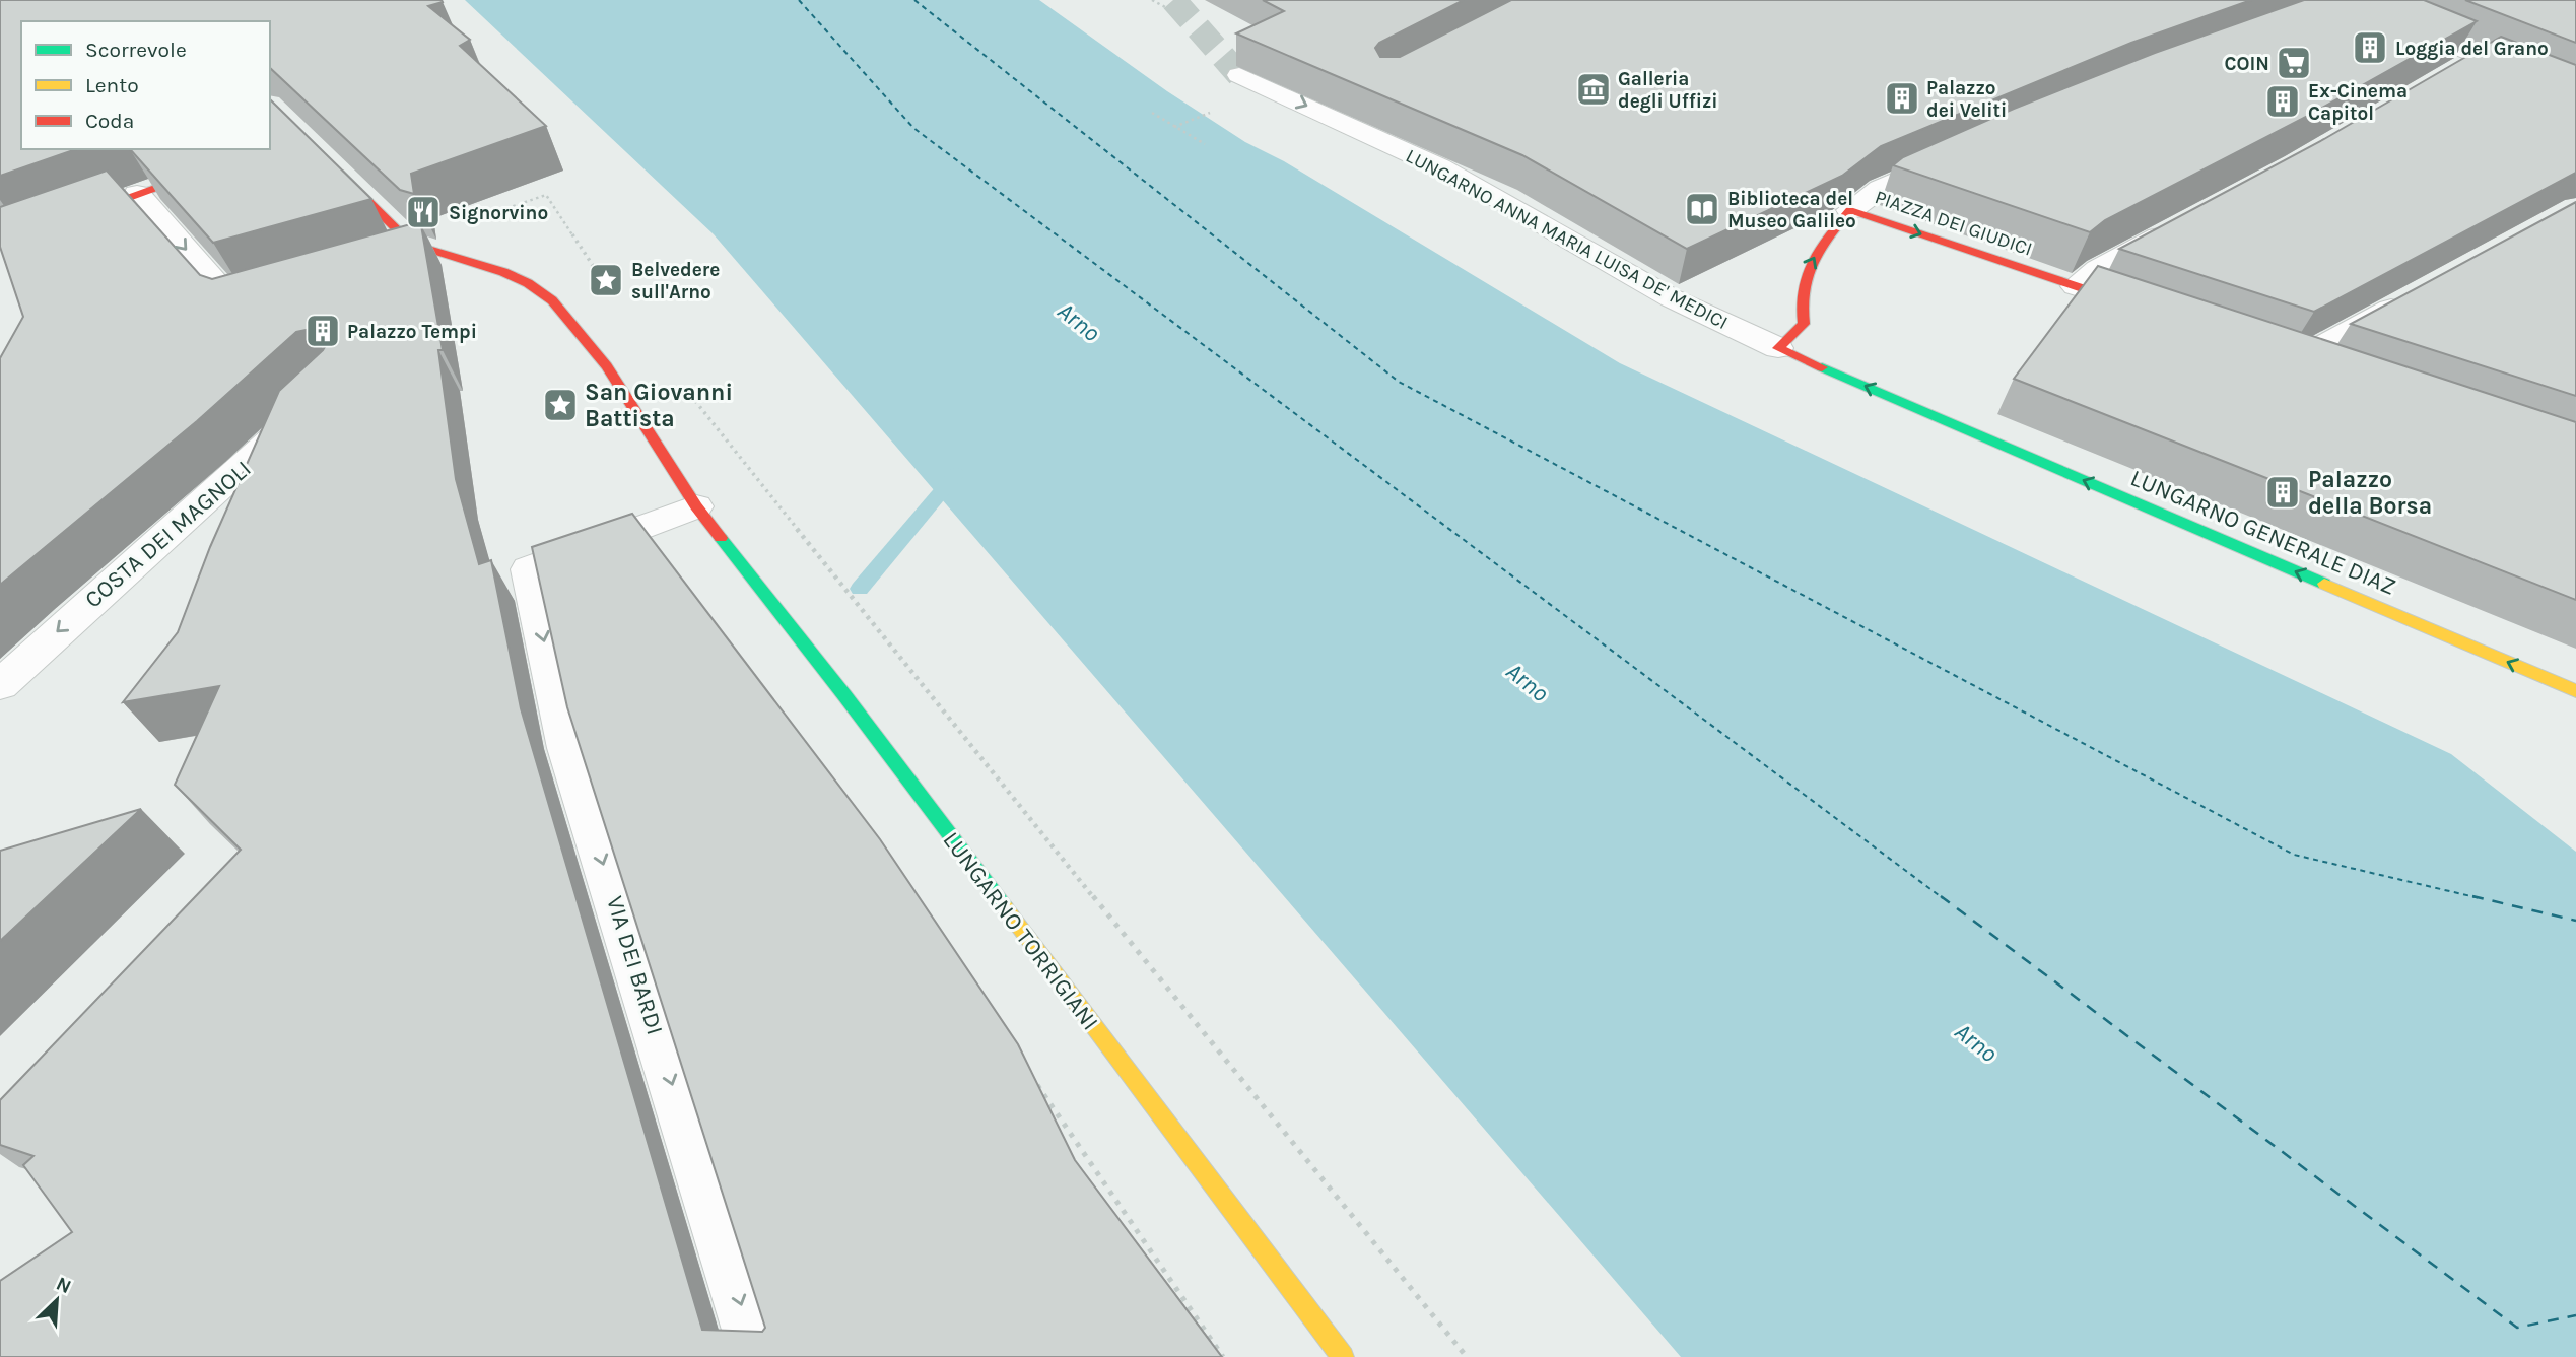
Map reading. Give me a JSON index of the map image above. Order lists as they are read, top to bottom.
{
  "streets": {
    "street": [
      "PIAZZA DEI GIUDICI",
      "LUNGARNO ANNA MARIA LUISA DE' MEDICI",
      "LUNGARNO GENERALE DIAZ",
      "COSTA DEI MAGNOLI",
      "LUNGARNO TORRIGIANI",
      "VIA DEI BARDI"
    ]
  },
  "crossings": [
    ["PIAZZA DEI GIUDICI", "LUNGARNO ANNA MARIA LUISA DE' MEDICI"],
    ["PIAZZA DEI GIUDICI", "LUNGARNO GENERALE DIAZ"],
    ["LUNGARNO ANNA MARIA LUISA DE' MEDICI", "LUNGARNO GENERALE DIAZ"],
    ["LUNGARNO TORRIGIANI", "VIA DEI BARDI"]
  ],
  "one_way": [
    "LUNGARNO ANNA MARIA LUISA DE' MEDICI",
    "LUNGARNO GENERALE DIAZ",
    "COSTA DEI MAGNOLI",
    "VIA DEI BARDI"
  ],
  "water": ["Arno"],
  "places": {
    "building": [
      "Loggia del Grano",
      "Palazzo dei Veliti",
      "Ex-Cinema Capitol",
      "Palazzo Tempi",
      "Palazzo della Borsa"
    ],
    "supermarket": ["COIN"],
    "museum": ["Galleria degli Uffizi"],
    "library": ["Biblioteca del Museo Galileo"],
    "restaurant": ["Signorvino"],
    "place": ["Belvedere sull'Arno", "San Giovanni Battista"]
  },
  "legend": ["Scorrevole", "Lento", "Coda"],
  "north": "top right"
}
